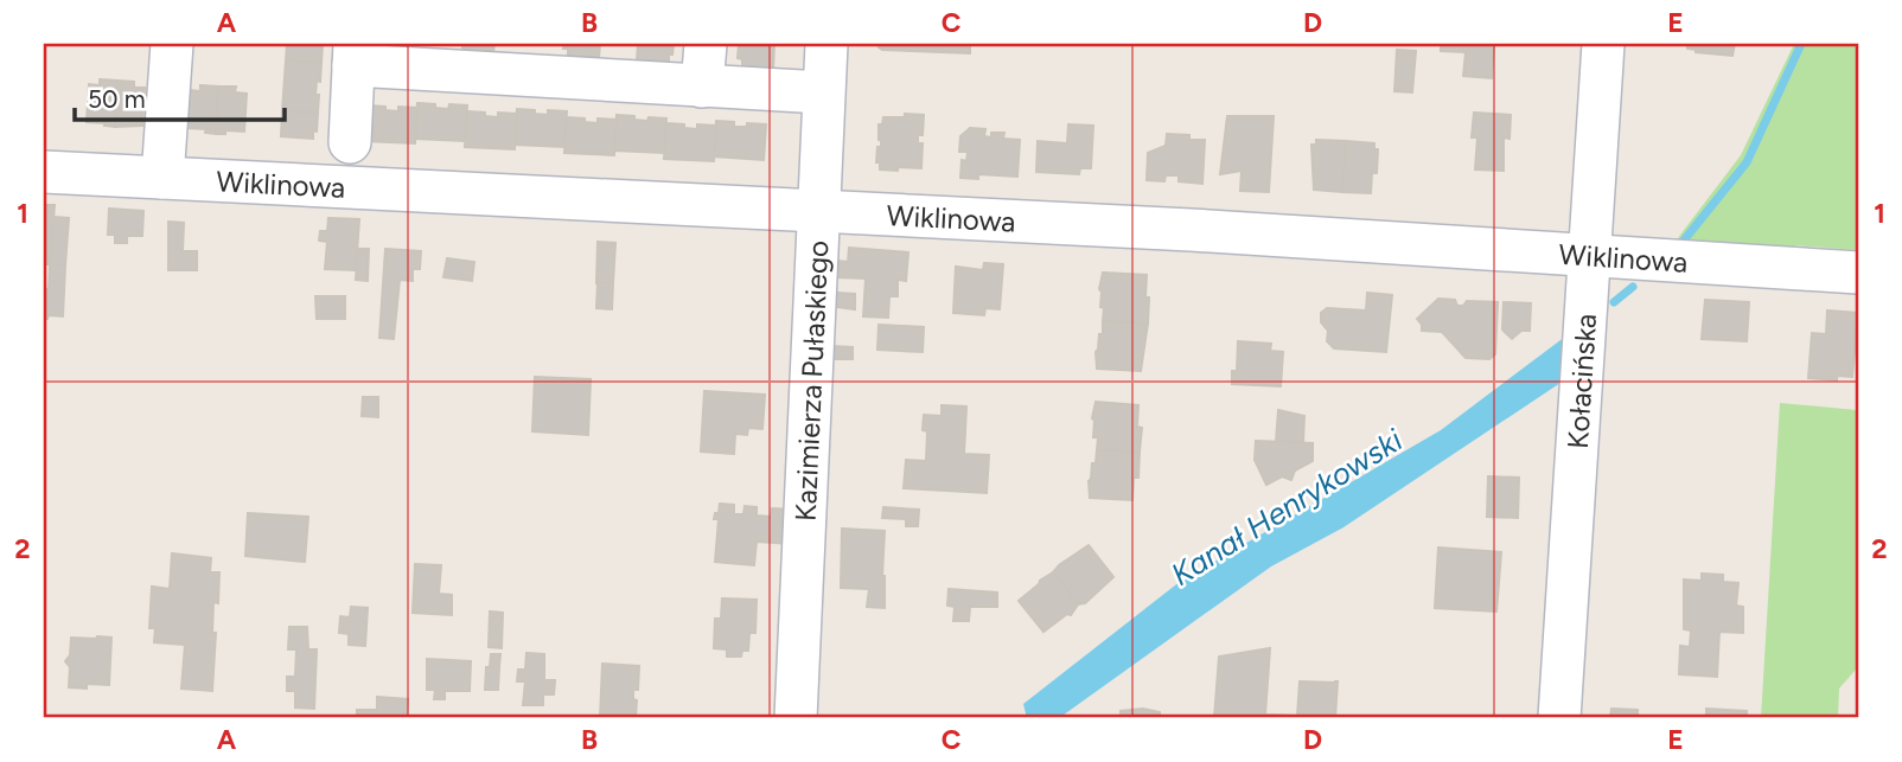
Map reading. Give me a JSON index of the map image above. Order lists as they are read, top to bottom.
{
  "streets": {
    "street": ["Wiklinowa", "Kazimierza Pułaskiego", "Kołacińska"]
  },
  "crossings": [
    ["Wiklinowa", "Kazimierza Pułaskiego"],
    ["Wiklinowa", "Kołacińska"]
  ],
  "water": ["Kanał Henrykowski"],
  "scale_bar": "50 m",
  "grid": {
    "columns": [
      "A",
      "B",
      "C",
      "D",
      "E"
    ],
    "rows": ["1", "2"]
  }
}
